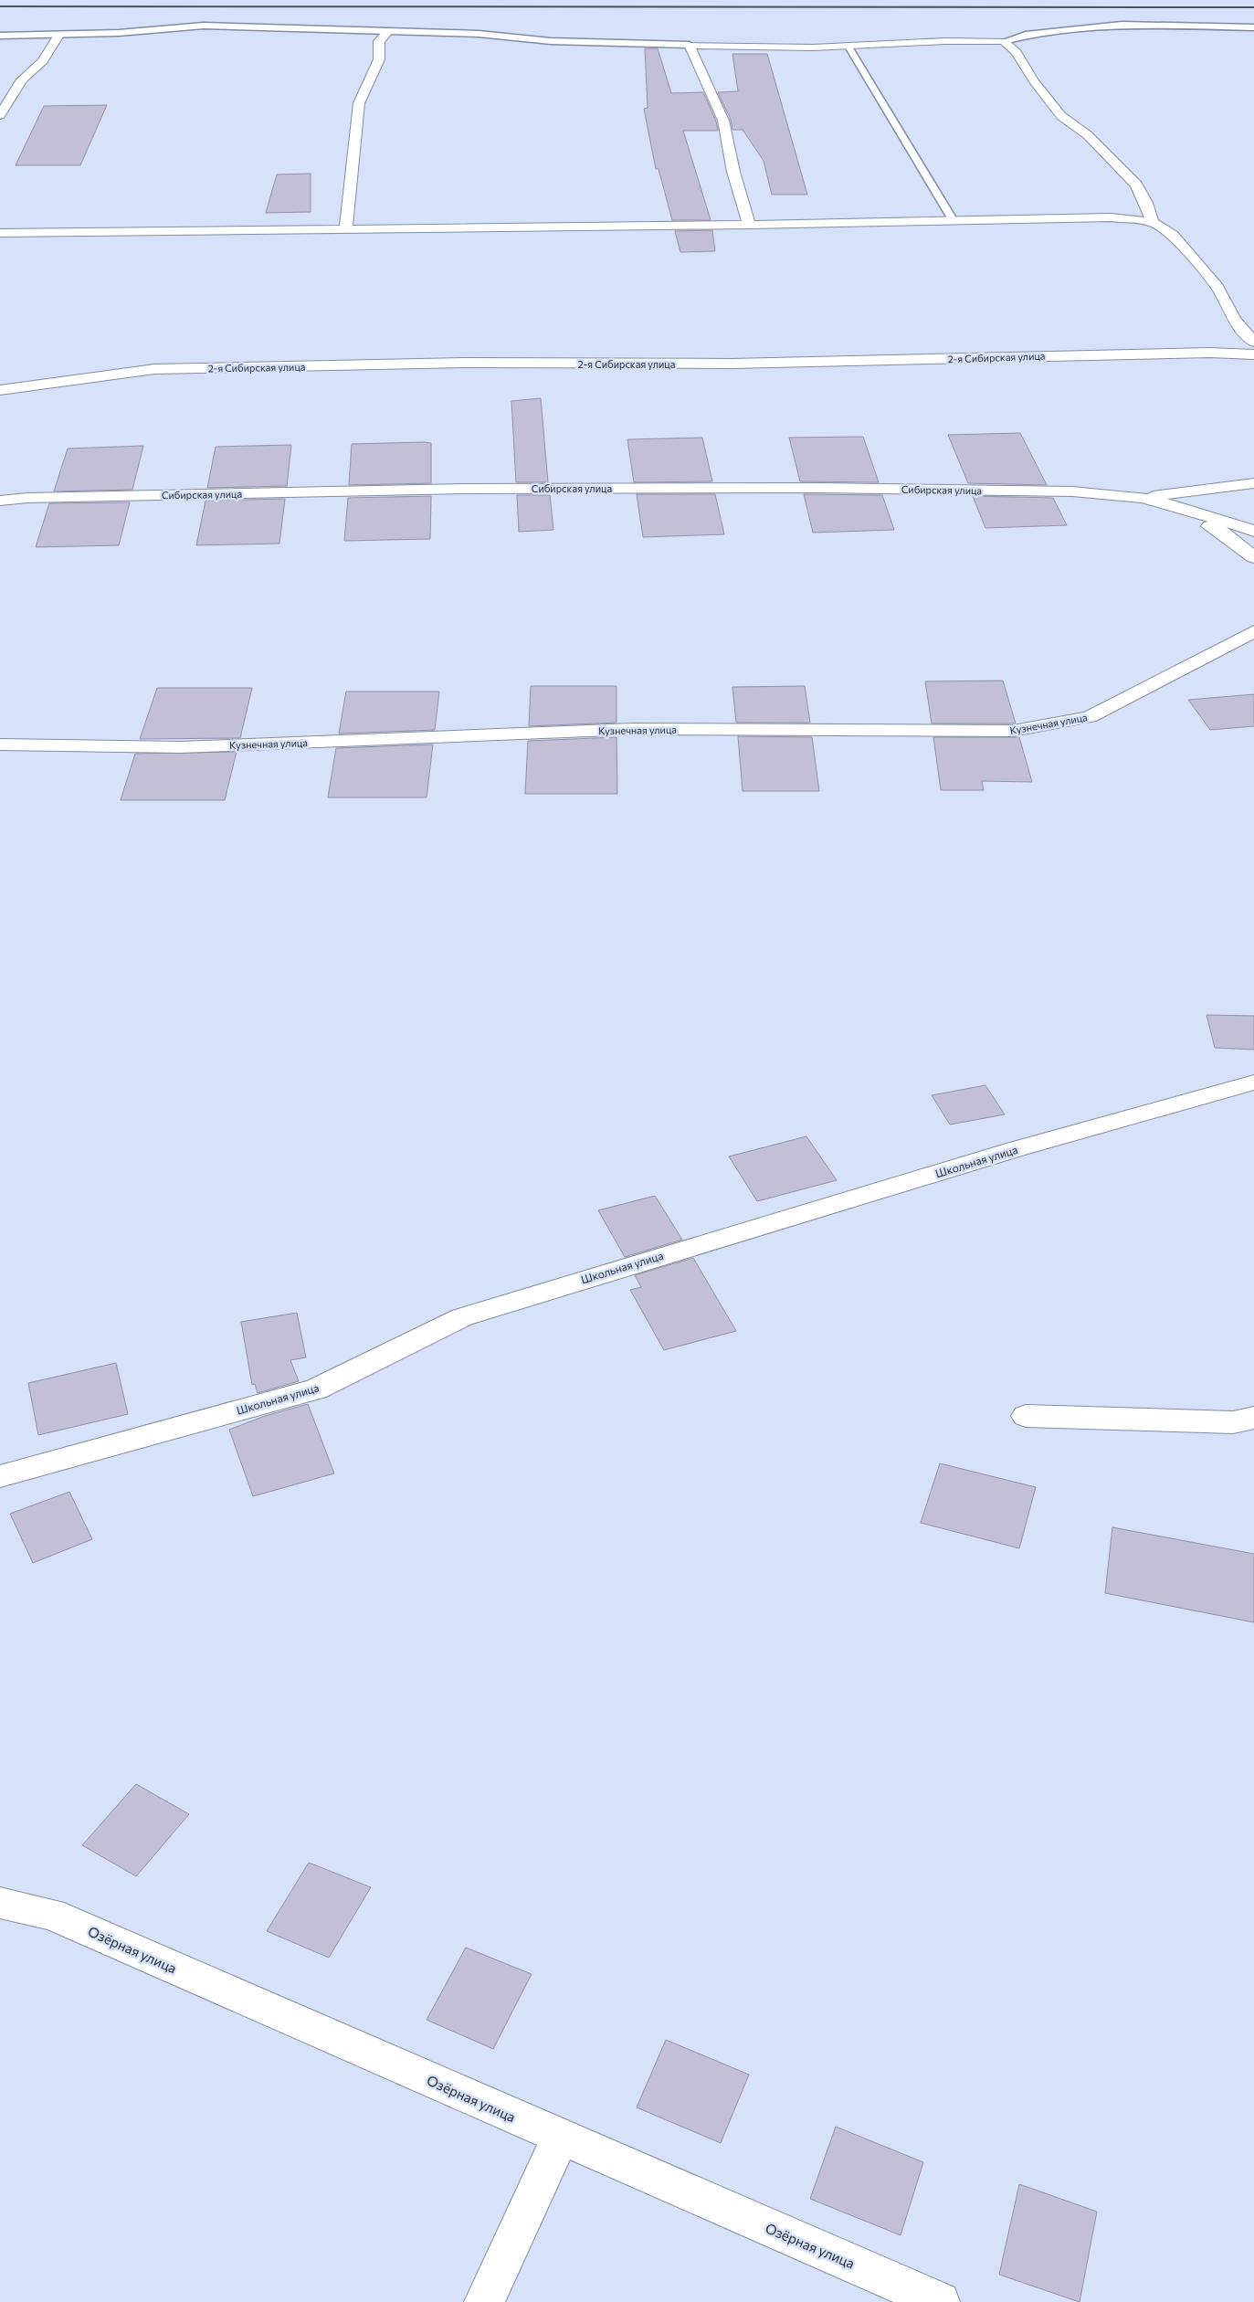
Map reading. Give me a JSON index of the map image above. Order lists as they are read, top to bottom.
{
  "streets": {
    "street": [
      "2-я Сибирская улица",
      "Сибирская улица",
      "Кузнечная улица",
      "Школьная улица",
      "Озёрная улица"
    ]
  }
}
